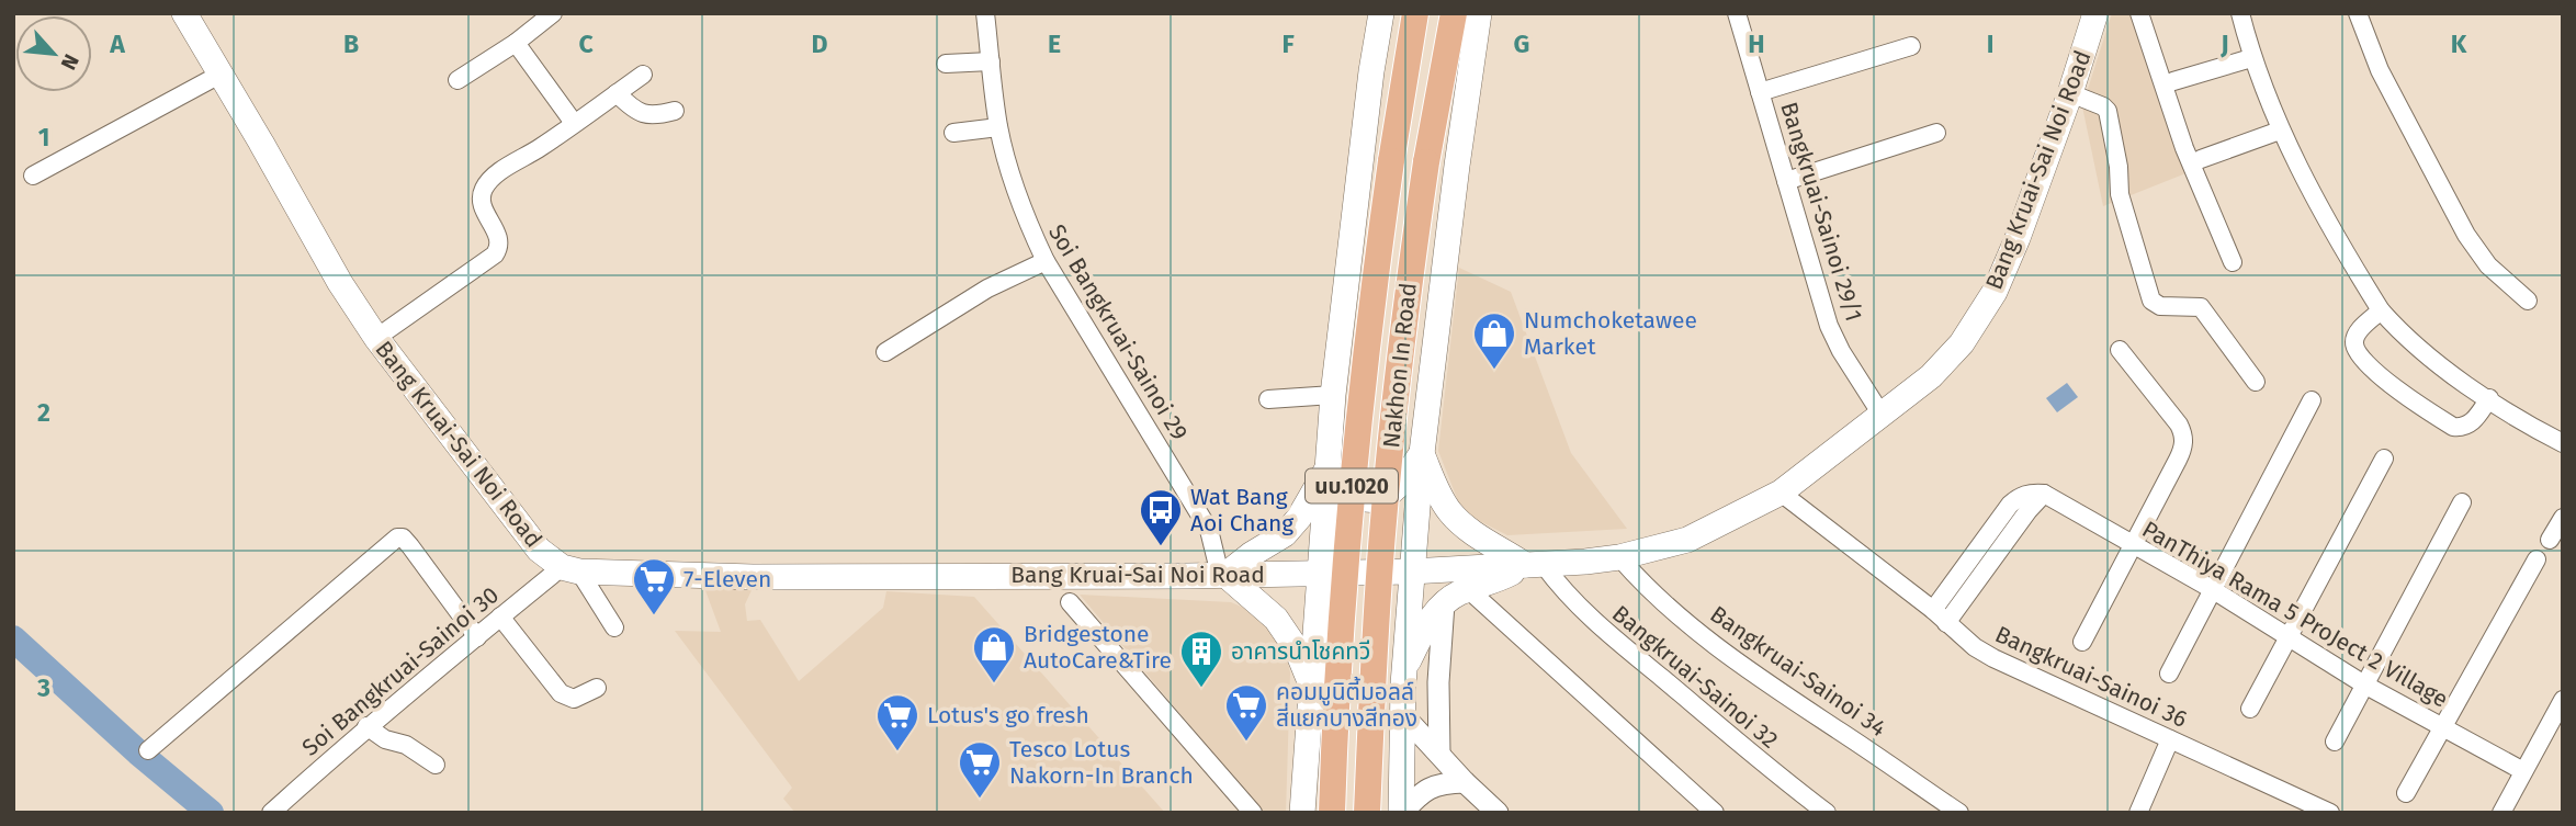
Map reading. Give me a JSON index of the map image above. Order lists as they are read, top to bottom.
{
  "streets": {
    "main road": ["Bang Kruai-Sai Noi Road", "Nakhon In Road", "นบ.1020"],
    "street": [
      "Bangkruai-Sainoi 29/1",
      "Soi Bangkruai-Sainoi 29",
      "PanThiya Rama 5 ProJect 2 Village",
      "Soi Bangkruai-Sainoi 30",
      "Bangkruai-Sainoi 34",
      "Bangkruai-Sainoi 32",
      "Bangkruai-Sainoi 36"
    ]
  },
  "crossings": [
    ["Bang Kruai-Sai Noi Road", "Bangkruai-Sainoi 29/1"],
    ["Bang Kruai-Sai Noi Road", "Soi Bangkruai-Sainoi 29"],
    ["Bang Kruai-Sai Noi Road", "Nakhon In Road"],
    ["Bang Kruai-Sai Noi Road", "นบ.1020"],
    ["Bang Kruai-Sai Noi Road", "Soi Bangkruai-Sainoi 30"],
    ["Bang Kruai-Sai Noi Road", "Bangkruai-Sainoi 34"],
    ["Bang Kruai-Sai Noi Road", "Bangkruai-Sainoi 32"],
    ["Bang Kruai-Sai Noi Road", "Bangkruai-Sainoi 36"]
  ],
  "places": {
    "shop": ["Numchoketawee Market", "Bridgestone AutoCare&Tire"],
    "bus stop": ["Wat Bang Aoi Chang"],
    "supermarket": [
      "7-Eleven",
      "คอมมูนิตี้มอลล์ สี่แยกบางสีทอง",
      "Lotus's go fresh",
      "Tesco Lotus Nakorn-In Branch"
    ],
    "building": ["อาคารนำโชคทวี"]
  },
  "north": "bottom right",
  "grid": {
    "columns": [
      "A",
      "B",
      "C",
      "D",
      "E",
      "F",
      "G",
      "H",
      "I",
      "J",
      "K"
    ],
    "rows": ["1", "2", "3"]
  }
}
